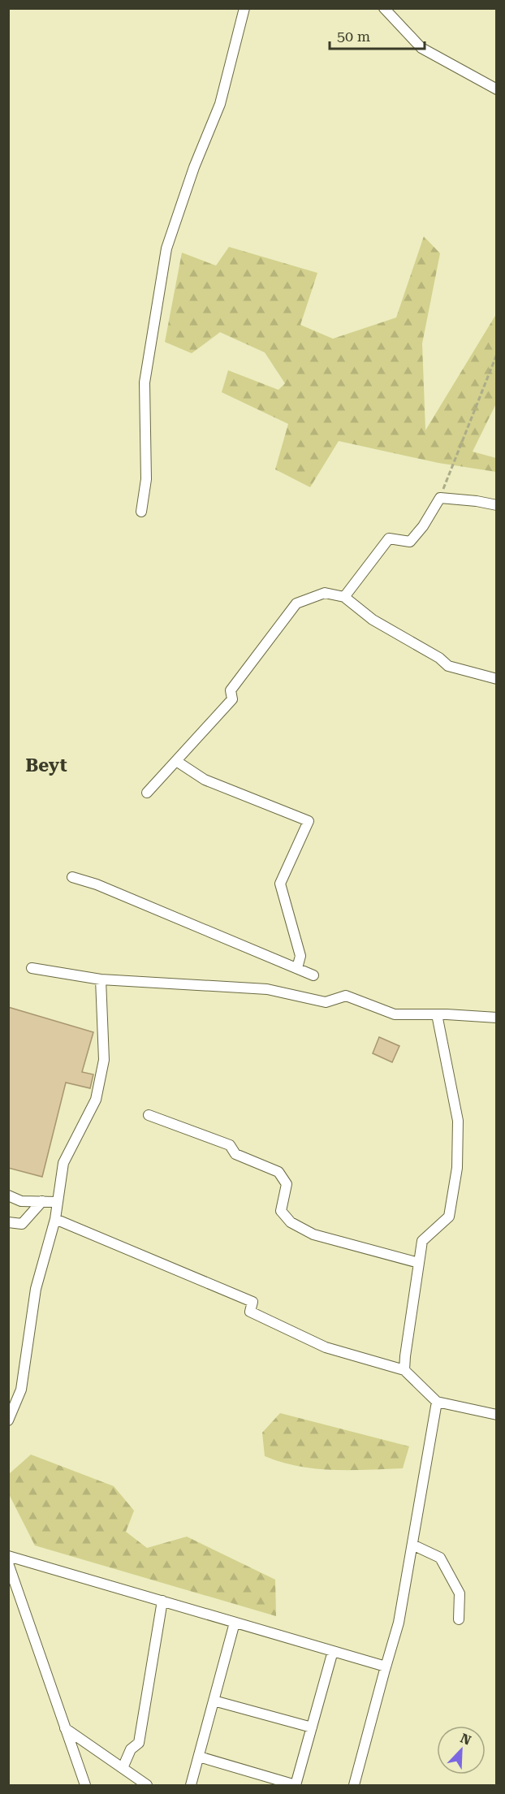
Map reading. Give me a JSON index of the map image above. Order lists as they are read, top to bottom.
{
  "districts": ["Beyt"],
  "scale_bar": "50 m",
  "north": "top right"
}
